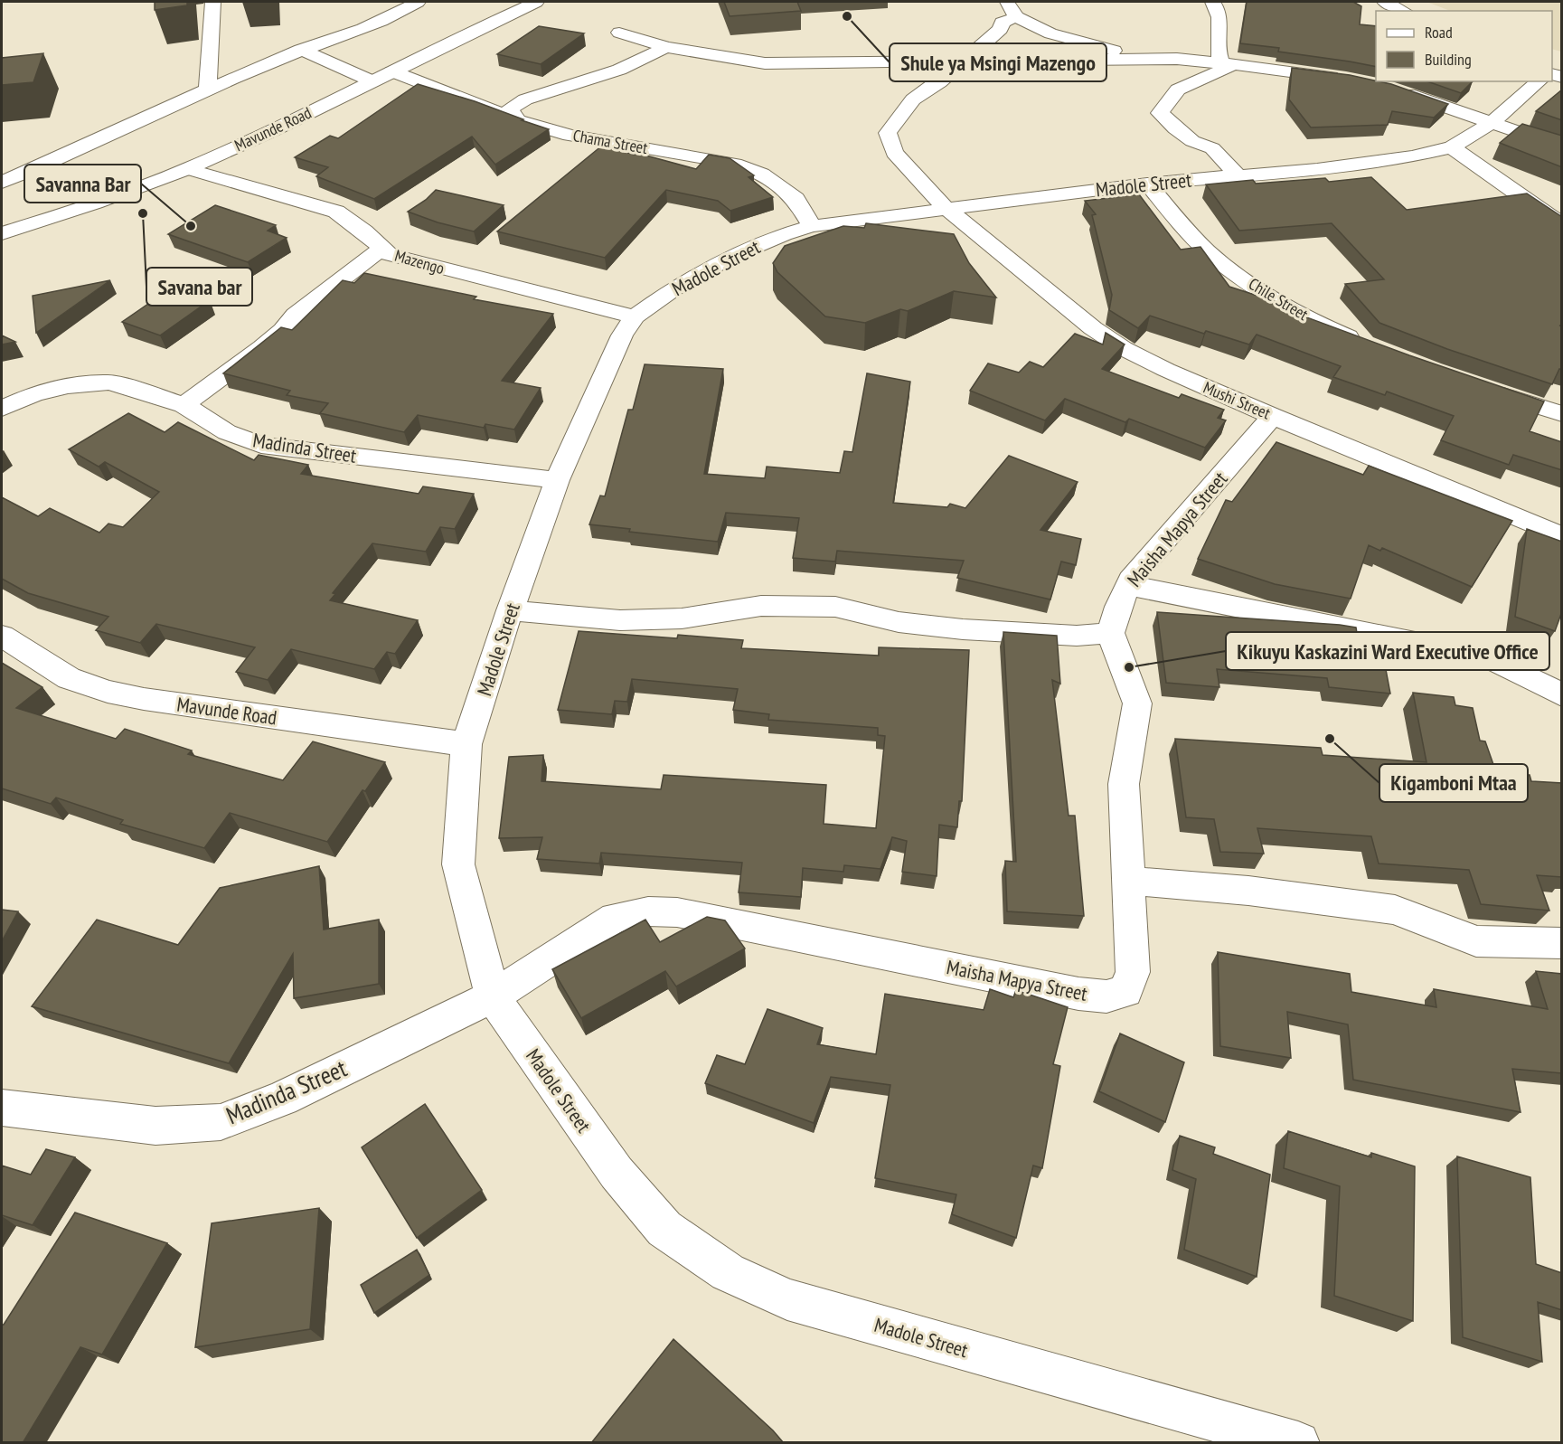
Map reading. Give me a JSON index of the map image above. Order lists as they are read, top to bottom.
{
  "streets": {
    "street": [
      "Mavunde Road",
      "Chama Street",
      "Madole Street",
      "Mazengo",
      "Chile Street",
      "Mushi Street",
      "Madinda Street",
      "Maisha Mapya Street"
    ]
  },
  "crossings": [
    ["Mavunde Road", "Chama Street"],
    ["Mavunde Road", "Madole Street"],
    ["Mavunde Road", "Mazengo"],
    ["Chama Street", "Madole Street"],
    ["Madole Street", "Mazengo"],
    ["Madole Street", "Chile Street"],
    ["Madole Street", "Mushi Street"],
    ["Madole Street", "Madinda Street"],
    ["Madole Street", "Maisha Mapya Street"],
    ["Mushi Street", "Maisha Mapya Street"],
    ["Madinda Street", "Maisha Mapya Street"]
  ],
  "places": [
    "Shule ya Msingi Mazengo",
    "Savana bar",
    "Savanna Bar",
    "Kikuyu Kaskazini Ward Executive Office",
    "Kigamboni Mtaa"
  ],
  "legend": ["Road", "Building"]
}
